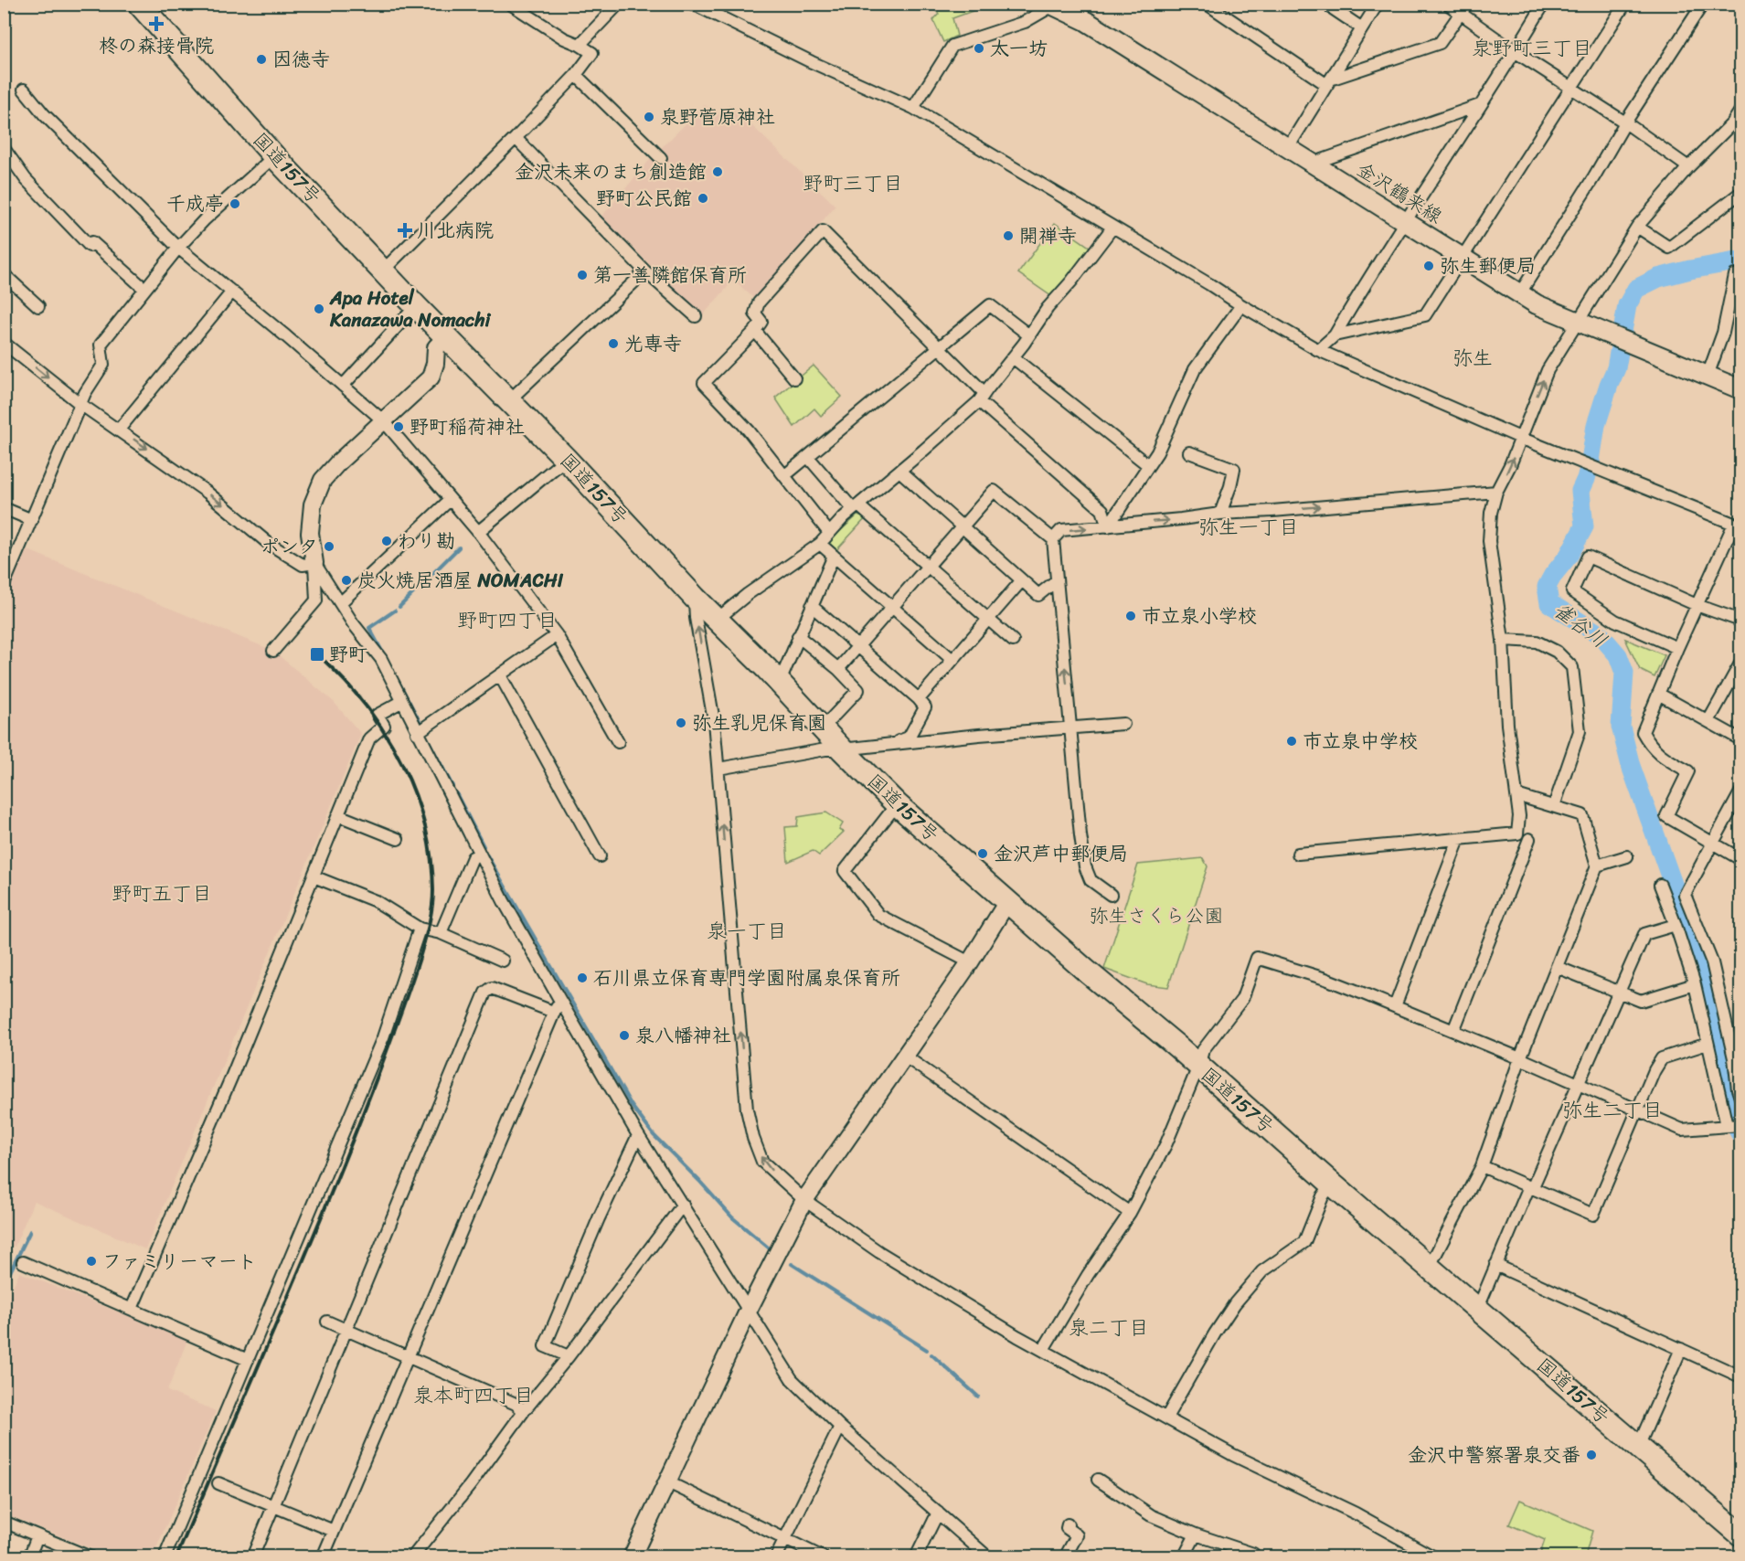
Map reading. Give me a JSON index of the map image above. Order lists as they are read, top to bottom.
{
  "streets": {
    "highway": ["国道157号"],
    "main road": ["金沢鶴来線"]
  },
  "districts": [
    "泉野町三丁目",
    "野町三丁目",
    "弥生",
    "弥生一丁目",
    "野町四丁目",
    "野町五丁目",
    "泉一丁目",
    "弥生二丁目",
    "泉二丁目",
    "泉本町四丁目"
  ],
  "water": ["雀谷川"],
  "parks": ["弥生さくら公園"],
  "places": {
    "health": ["柊の森接骨院", "川北病院"],
    "other": [
      "太一坊",
      "因徳寺",
      "泉野菅原神社",
      "金沢未来のまち創造館",
      "野町公民館",
      "千成亭",
      "開禅寺",
      "弥生郵便局",
      "第一善隣館保育所",
      "Apa Hotel Kanazawa Nomachi",
      "光専寺",
      "野町稲荷神社",
      "わり勘",
      "ポンタ",
      "炭火焼居酒屋 NOMACHI",
      "市立泉小学校",
      "弥生乳児保育園",
      "市立泉中学校",
      "金沢芦中郵便局",
      "石川県立保育専門学園附属泉保育所",
      "泉八幡神社",
      "ファミリーマート",
      "金沢中警察署泉交番"
    ],
    "transit": ["野町"]
  }
}
